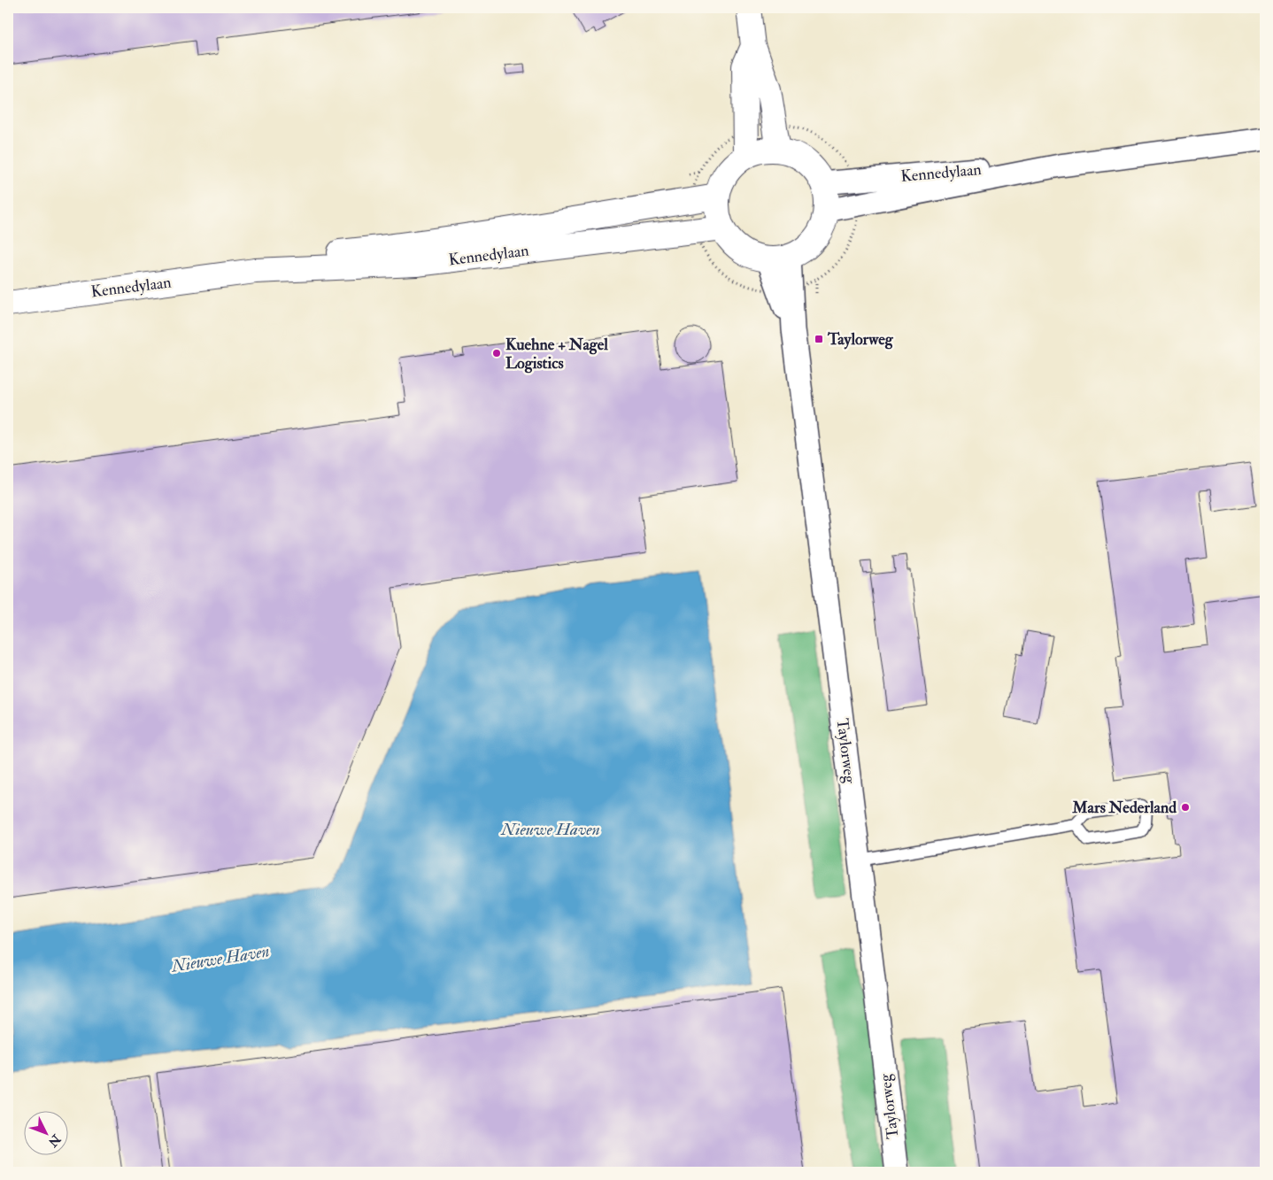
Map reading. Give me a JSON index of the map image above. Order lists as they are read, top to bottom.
{
  "streets": {
    "street": ["Kennedylaan", "Taylorweg"]
  },
  "crossings": [
    ["Kennedylaan", "Taylorweg"]
  ],
  "water": ["Nieuwe Haven"],
  "places": {
    "transit": ["Taylorweg"],
    "other": ["Kuehne + Nagel Logistics", "Mars Nederland"]
  },
  "north": "bottom right"
}
